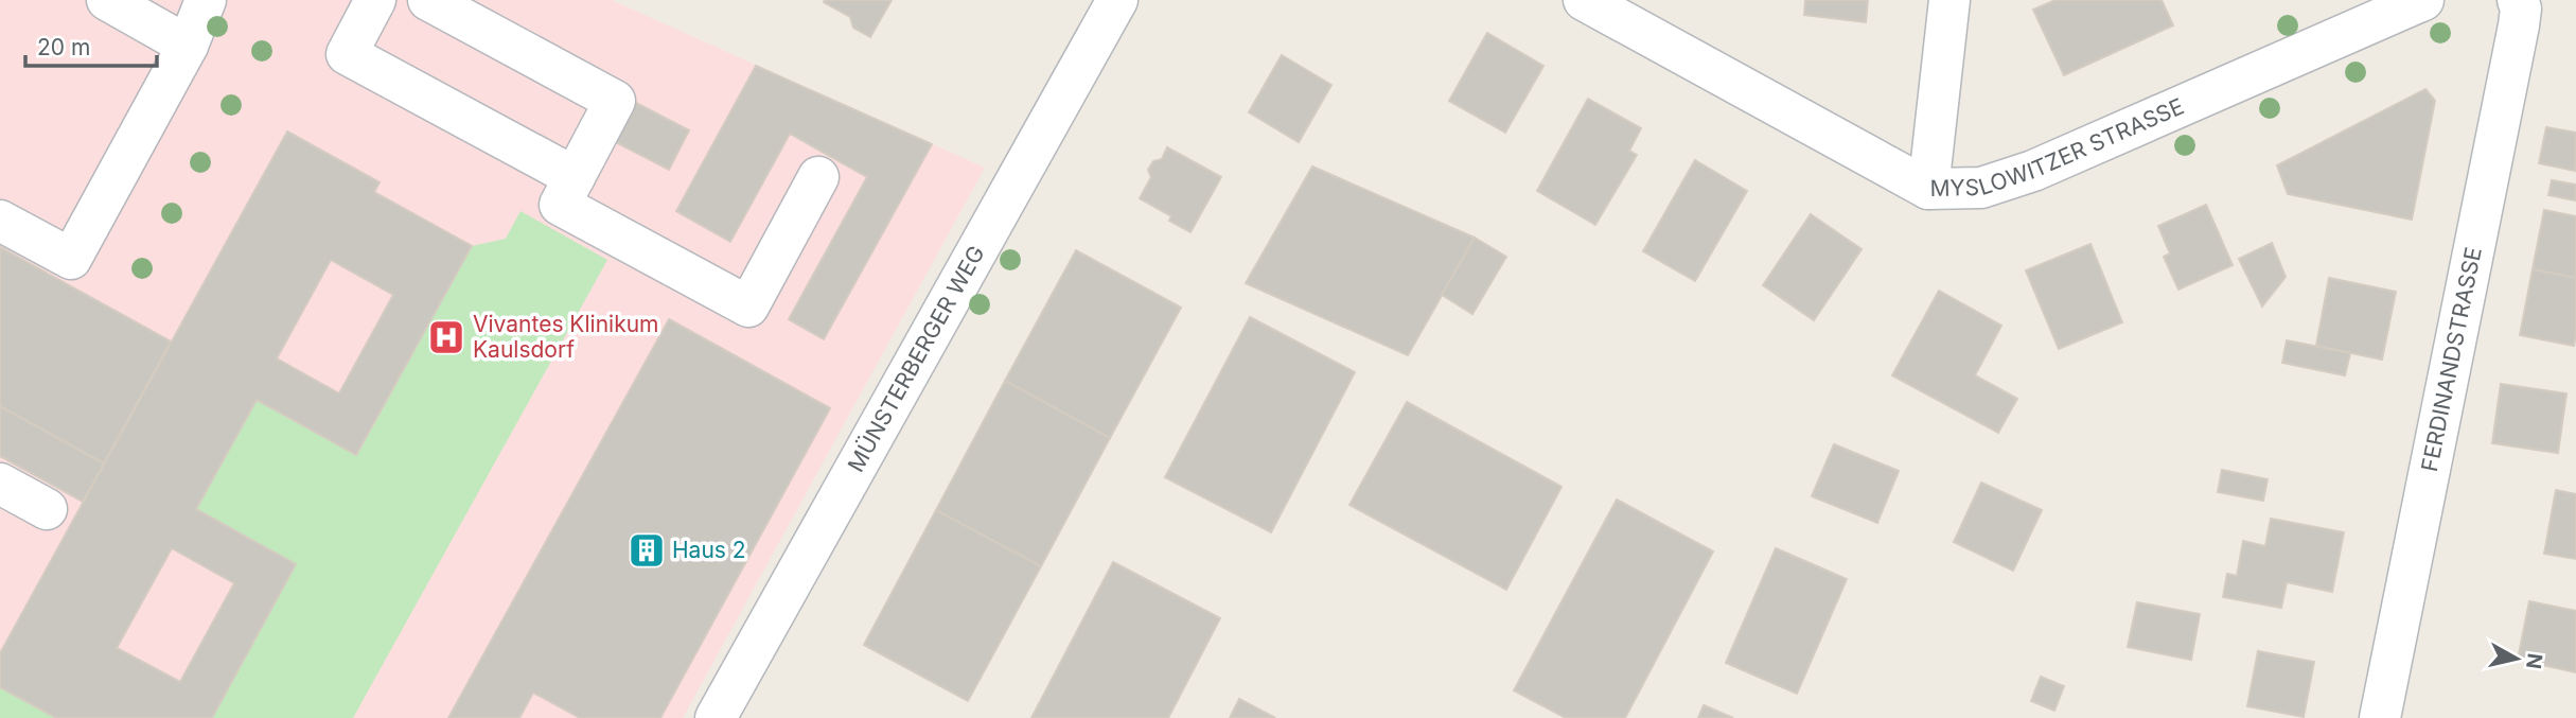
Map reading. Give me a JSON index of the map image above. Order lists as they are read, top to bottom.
{
  "streets": {
    "street": ["MYSLOWITZER STRASSE", "MÜNSTERBERGER WEG", "FERDINANDSTRASSE"]
  },
  "places": {
    "hospital": ["Vivantes Klinikum Kaulsdorf"],
    "building": ["Haus 2"]
  },
  "scale_bar": "20 m",
  "north": "right"
}
